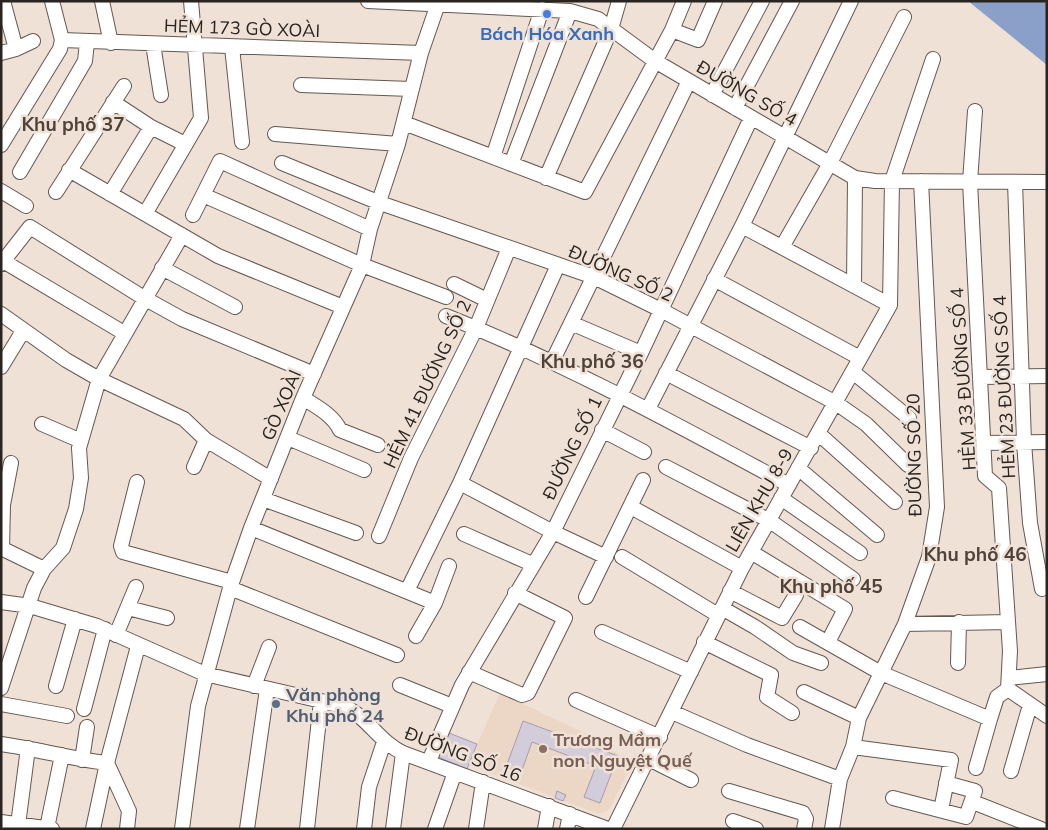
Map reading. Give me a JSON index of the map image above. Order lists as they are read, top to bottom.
{
  "streets": {
    "street": [
      "HẺM 173 GÒ XOÀI",
      "ĐƯỜNG SỐ 4",
      "ĐƯỜNG SỐ 2",
      "HẺM 33 ĐƯỜNG SỐ 4",
      "HẺM 41 ĐƯỜNG SỐ 2",
      "HẺM 23 ĐƯỜNG SỐ 4",
      "GÒ XOÀI",
      "ĐƯỜNG SỐ 1",
      "ĐƯỜNG SỐ 20",
      "LIÊN KHU 8-9",
      "ĐƯỜNG SỐ 16"
    ]
  },
  "crossings": [
    ["HẺM 173 GÒ XOÀI", "GÒ XOÀI"],
    ["ĐƯỜNG SỐ 4", "HẺM 33 ĐƯỜNG SỐ 4"],
    ["ĐƯỜNG SỐ 4", "HẺM 23 ĐƯỜNG SỐ 4"],
    ["ĐƯỜNG SỐ 4", "GÒ XOÀI"],
    ["ĐƯỜNG SỐ 4", "ĐƯỜNG SỐ 1"],
    ["ĐƯỜNG SỐ 4", "ĐƯỜNG SỐ 20"],
    ["ĐƯỜNG SỐ 4", "LIÊN KHU 8-9"],
    ["ĐƯỜNG SỐ 2", "HẺM 41 ĐƯỜNG SỐ 2"],
    ["ĐƯỜNG SỐ 2", "GÒ XOÀI"],
    ["ĐƯỜNG SỐ 2", "ĐƯỜNG SỐ 1"],
    ["ĐƯỜNG SỐ 2", "LIÊN KHU 8-9"],
    ["GÒ XOÀI", "ĐƯỜNG SỐ 16"],
    ["ĐƯỜNG SỐ 1", "ĐƯỜNG SỐ 16"]
  ],
  "districts": [
    "Khu phố 37",
    "Khu phố 36",
    "Khu phố 46",
    "Khu phố 45"
  ],
  "places": ["Bách Hóa Xanh", "Văn phòng Khu phố 24", "Trương Mầm non Nguyệt Quế"]
}
